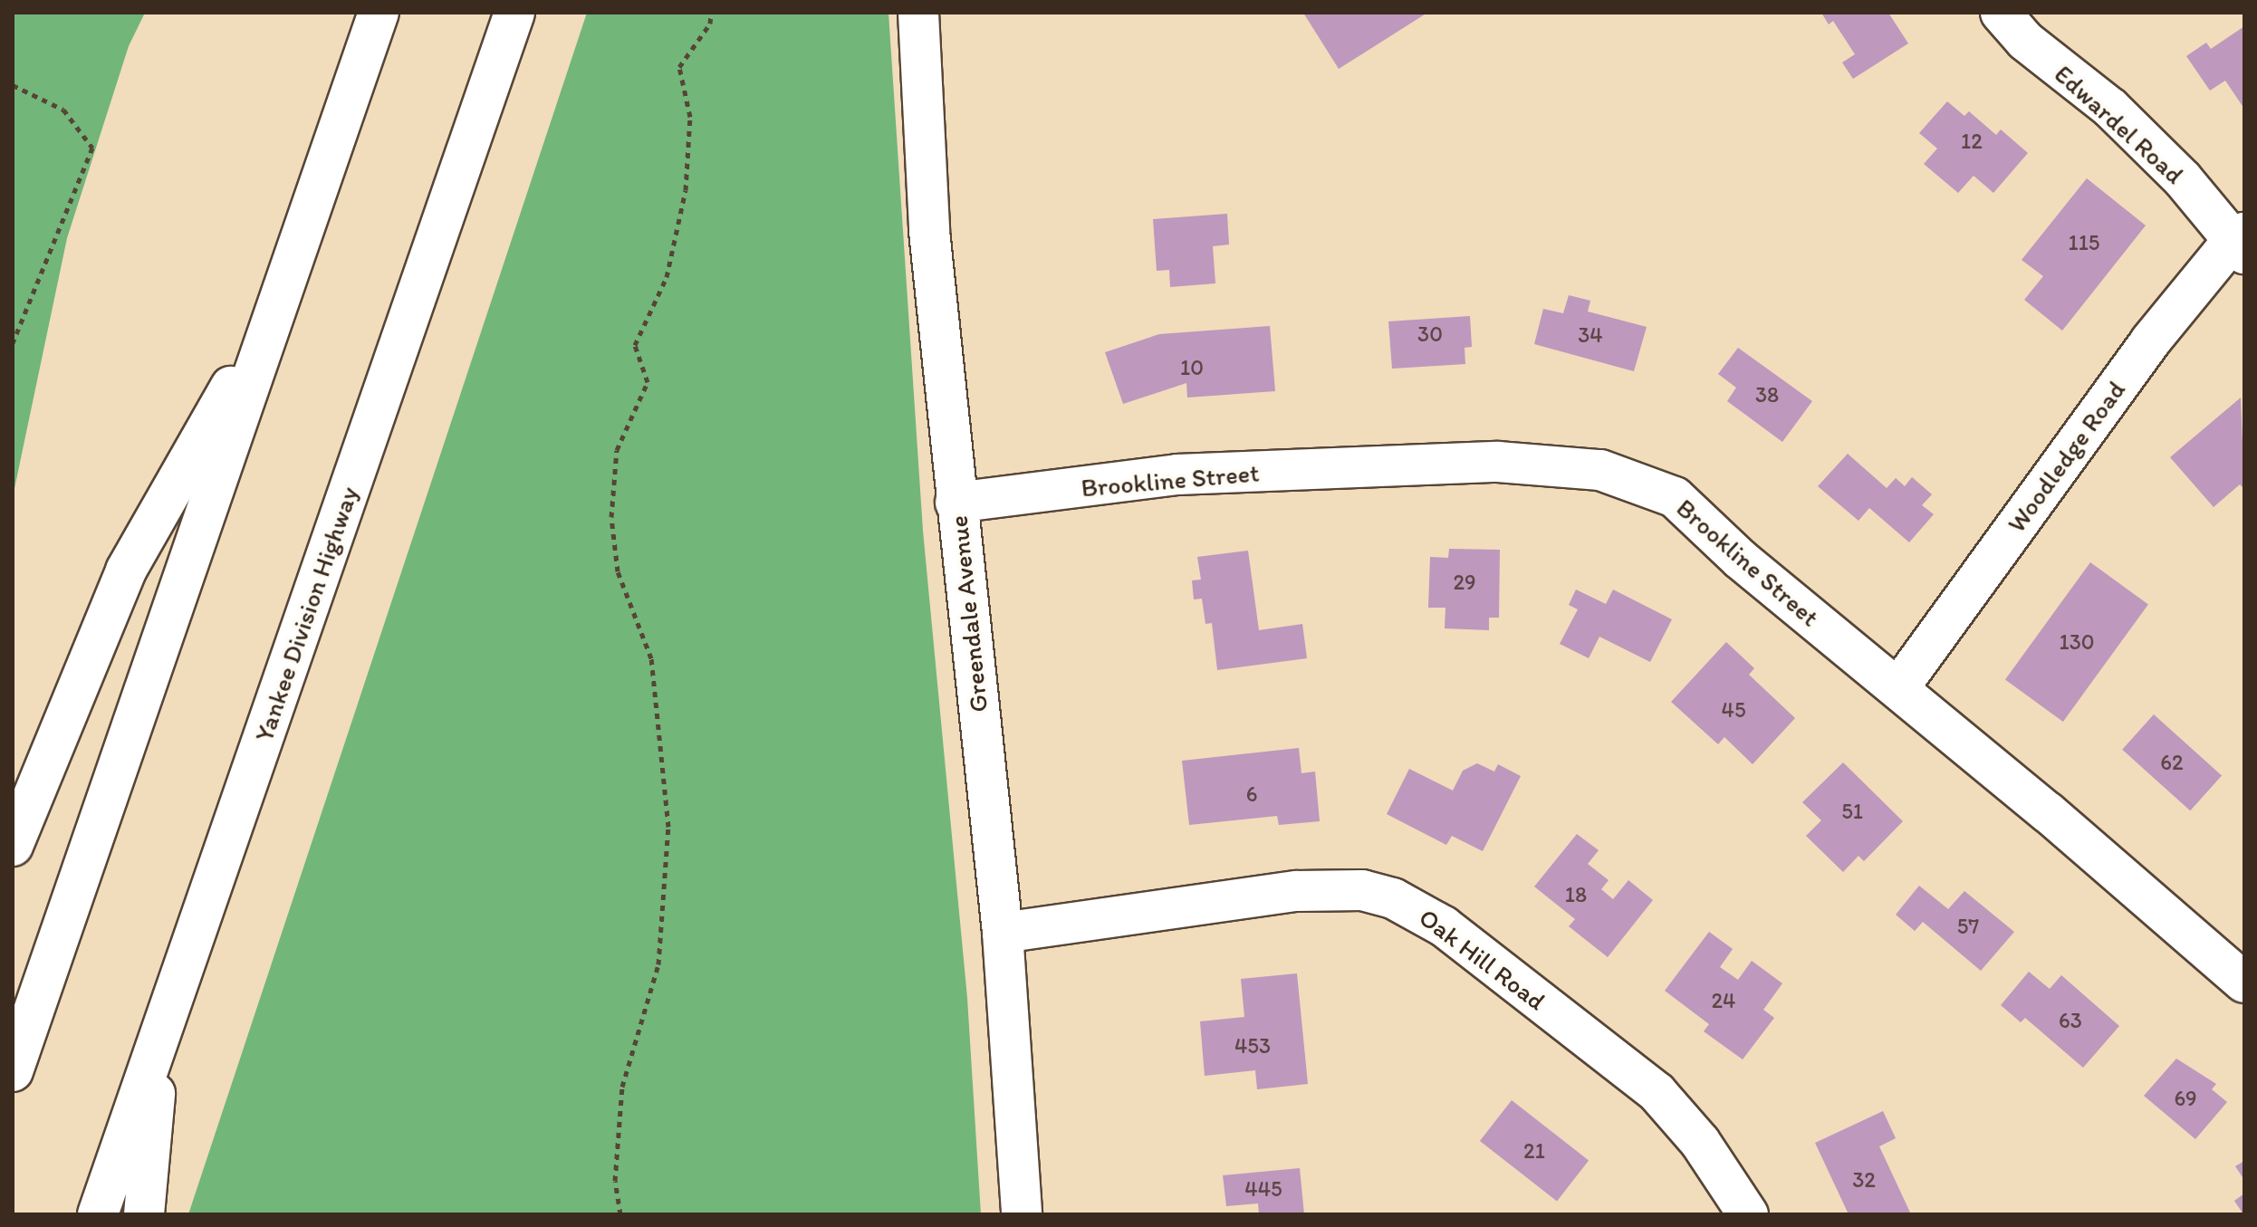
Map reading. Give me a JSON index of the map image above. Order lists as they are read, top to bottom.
{
  "streets": {
    "main road": [
      "Edwardel Road",
      "Woodledge Road",
      "Brookline Street",
      "Yankee Division Highway",
      "Greendale Avenue",
      "Oak Hill Road"
    ]
  },
  "crossings": [
    ["Edwardel Road", "Woodledge Road"],
    ["Woodledge Road", "Brookline Street"],
    ["Brookline Street", "Greendale Avenue"],
    ["Greendale Avenue", "Oak Hill Road"]
  ],
  "house_numbers": [
    "12",
    "115",
    "30",
    "34",
    "10",
    "38",
    "29",
    "130",
    "45",
    "62",
    "6",
    "51",
    "18",
    "57",
    "24",
    "63",
    "453",
    "69",
    "21",
    "32",
    "445"
  ]
}
